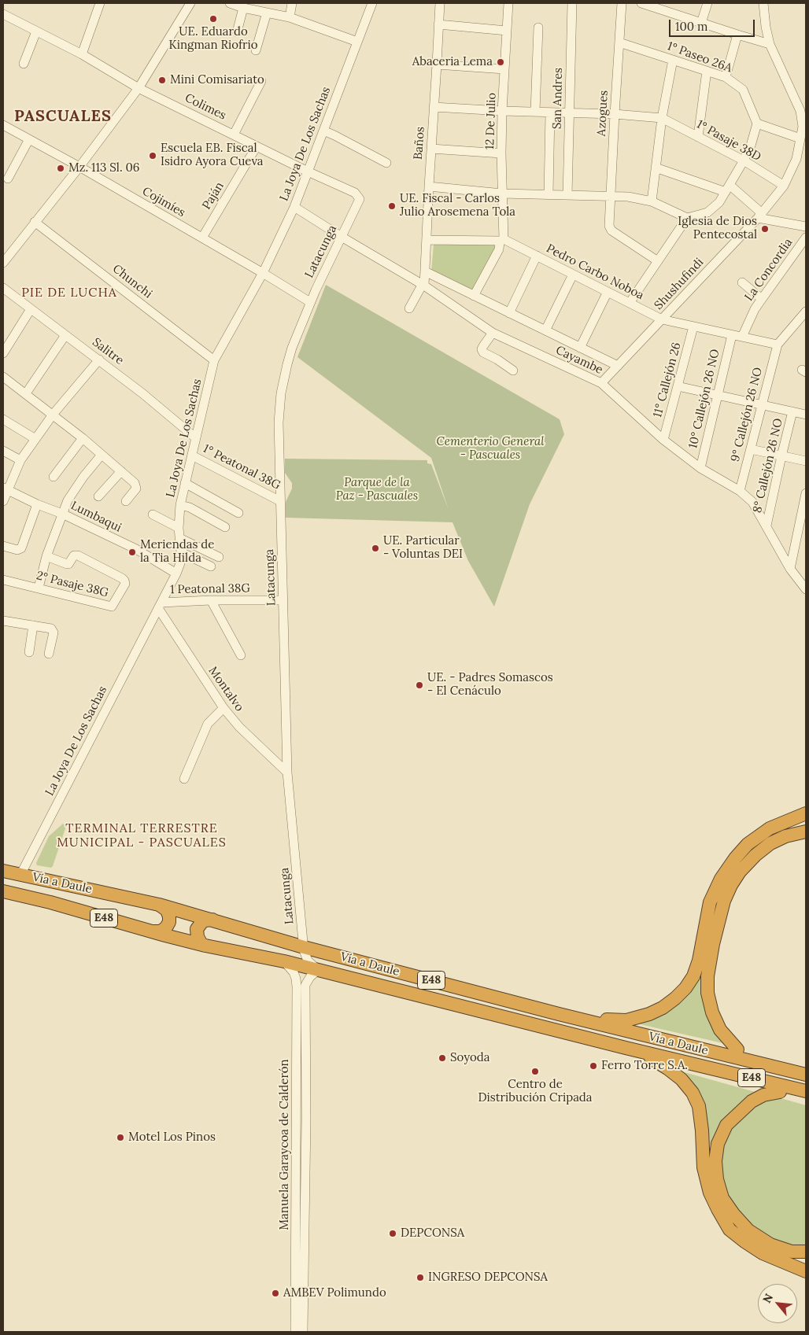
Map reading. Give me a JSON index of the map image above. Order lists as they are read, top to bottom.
{
  "streets": {
    "highway": ["Vía a Daule", "E48"],
    "street": [
      "1° Paseo 26A",
      "San Andres",
      "Colimes",
      "Azogues",
      "12 De Julio",
      "1° Pasaje 38D",
      "Baños",
      "La Joya De Los Sachas",
      "Paján",
      "Cojimíes",
      "Latacunga",
      "La Concordia",
      "Pedro Carbo Noboa",
      "Chunchi",
      "Shushufindi",
      "Salitre",
      "Cayambe",
      "11° Callejón 26",
      "10° Callejón 26 NO",
      "9° Callejón 26 NO",
      "8° Callejón 26 NO",
      "1° Peatonal 38G",
      "Lumbaqui",
      "2° Pasaje 38G",
      "1 Peatonal 38G",
      "Montalvo",
      "Manuela Garaycoa de Calderón"
    ]
  },
  "crossings": [
    ["1° Paseo 26A", "Azogues"],
    ["Colimes", "La Joya De Los Sachas"],
    ["Colimes", "Paján"],
    ["Colimes", "Latacunga"],
    ["12 De Julio", "Pedro Carbo Noboa"],
    ["1° Pasaje 38D", "Shushufindi"],
    ["Baños", "Pedro Carbo Noboa"],
    ["Baños", "Cayambe"],
    ["La Joya De Los Sachas", "Cojimíes"],
    ["La Joya De Los Sachas", "Chunchi"],
    ["La Joya De Los Sachas", "Salitre"],
    ["La Joya De Los Sachas", "Cayambe"],
    ["La Joya De Los Sachas", "1° Peatonal 38G"],
    ["La Joya De Los Sachas", "Lumbaqui"],
    ["La Joya De Los Sachas", "1 Peatonal 38G"],
    ["La Joya De Los Sachas", "Montalvo"],
    ["La Joya De Los Sachas", "Vía a Daule"],
    ["Paján", "Cojimíes"],
    ["Cojimíes", "Latacunga"],
    ["Latacunga", "Cayambe"],
    ["Latacunga", "1° Peatonal 38G"],
    ["Latacunga", "1 Peatonal 38G"],
    ["Latacunga", "Montalvo"],
    ["Latacunga", "Vía a Daule"],
    ["Latacunga", "Manuela Garaycoa de Calderón"],
    ["La Concordia", "Pedro Carbo Noboa"],
    ["Pedro Carbo Noboa", "Shushufindi"],
    ["Pedro Carbo Noboa", "11° Callejón 26"],
    ["Pedro Carbo Noboa", "10° Callejón 26 NO"],
    ["Pedro Carbo Noboa", "9° Callejón 26 NO"],
    ["Shushufindi", "Cayambe"],
    ["Cayambe", "11° Callejón 26"],
    ["Cayambe", "10° Callejón 26 NO"],
    ["Cayambe", "9° Callejón 26 NO"],
    ["Cayambe", "8° Callejón 26 NO"],
    ["1 Peatonal 38G", "Montalvo"],
    ["Vía a Daule", "Manuela Garaycoa de Calderón"]
  ],
  "districts": ["PASCUALES", "PIE DE LUCHA", "TERMINAL TERRESTRE MUNICIPAL - PASCUALES"],
  "parks": ["Cementerio General - Pascuales", "Parque de la Paz - Pascuales"],
  "places": [
    "UE. Eduardo Kingman Riofrio",
    "Abaceria Lema",
    "Mini Comisariato",
    "Escuela EB. Fiscal Isidro Ayora Cueva",
    "Mz. 113 Sl. 06",
    "UE. Fiscal - Carlos Julio Arosemena Tola",
    "Iglesia de Dios Pentecostal",
    "UE. Particular - Voluntas DEI",
    "Meriendas de la Tia Hilda",
    "UE. - Padres Somascos - El Cenáculo",
    "Soyoda",
    "Ferro Torre S.A.",
    "Centro de Distribución Cripada",
    "Motel Los Pinos",
    "DEPCONSA",
    "INGRESO DEPCONSA",
    "AMBEV Polimundo"
  ],
  "scale_bar": "100 m",
  "north": "top left"
}
